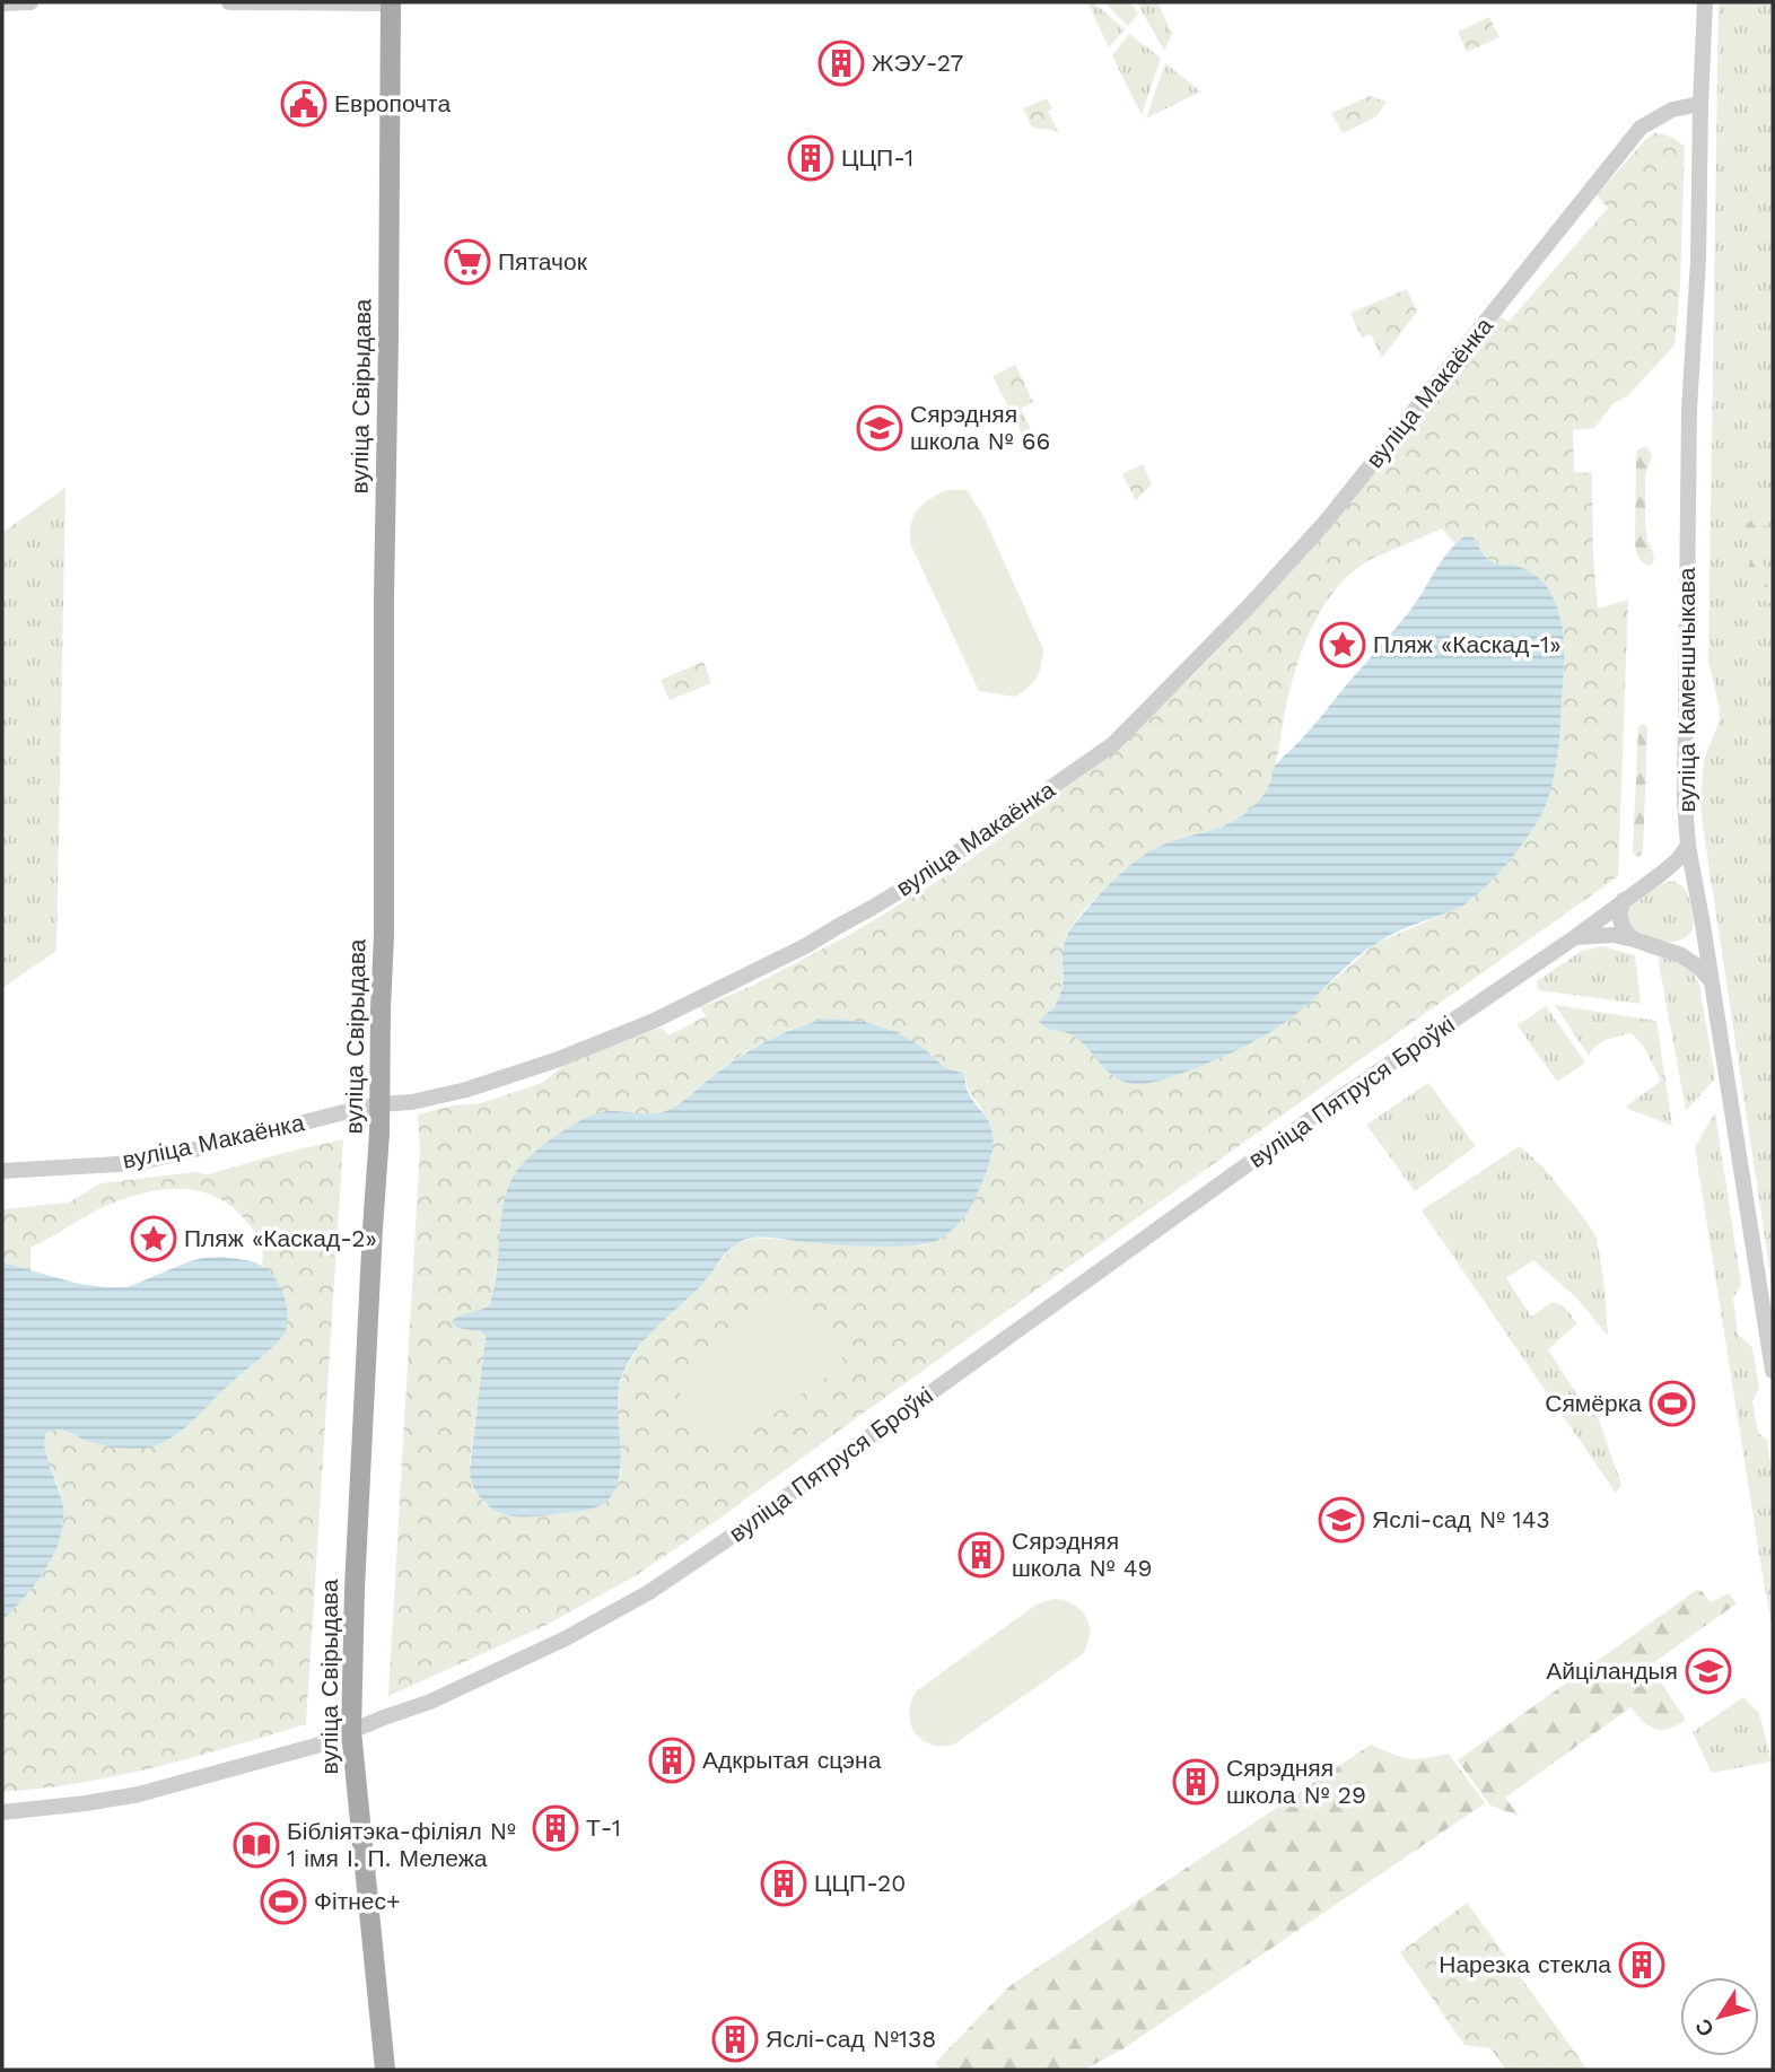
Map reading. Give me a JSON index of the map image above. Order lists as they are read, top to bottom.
{
  "streets": {
    "main road": ["вуліца Свірыдава"],
    "street": ["вуліца Макаёнка", "вуліца Каменшчыкава", "вуліца Пятруся Броўкі"]
  },
  "crossings": [
    ["вуліца Макаёнка", "вуліца Свірыдава"],
    ["вуліца Макаёнка", "вуліца Каменшчыкава"],
    ["вуліца Свірыдава", "вуліца Пятруся Броўкі"],
    ["вуліца Каменшчыкава", "вуліца Пятруся Броўкі"]
  ],
  "places": {
    "building": [
      "ЖЭУ-27",
      "ЦЦП-1",
      "Сярэдняя школа № 49",
      "Адкрытая сцэна",
      "Сярэдняя школа № 29",
      "Т-1",
      "ЦЦП-20",
      "Нарезка стекла",
      "Яслі-сад №138"
    ],
    "public building": ["Европочта"],
    "supermarket": ["Пятачок"],
    "school or university": ["Сярэдняя школа № 66", "Яслі-сад № 143", "Айціландыя"],
    "place": ["Пляж «Каскад-1»", "Пляж «Каскад-2»"],
    "sports": ["Сямёрка", "Фітнес+"],
    "library": ["Бібліятэка-філіял № 1 імя І. П. Мележа"]
  },
  "north": "bottom left"
}
